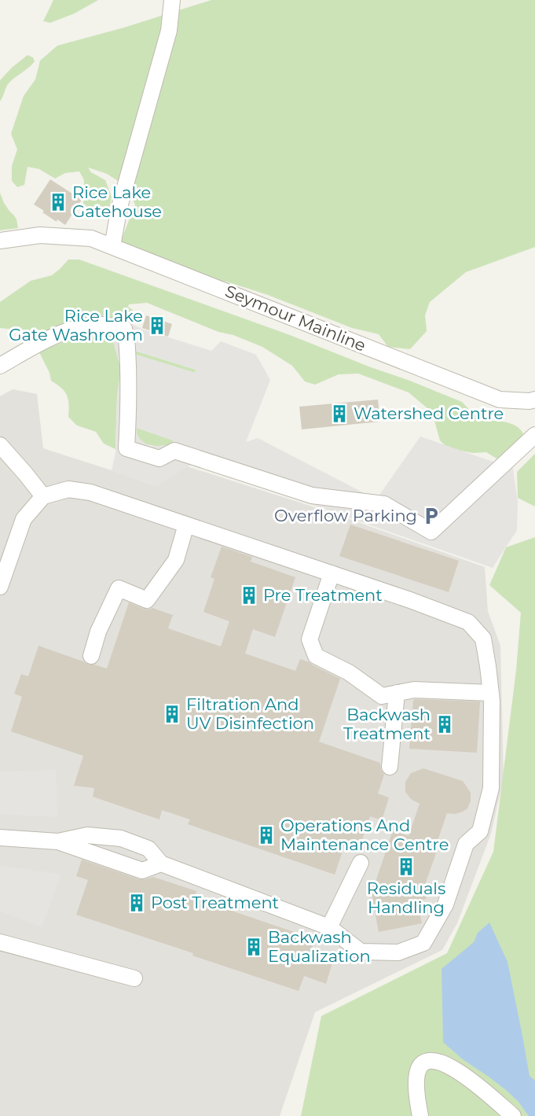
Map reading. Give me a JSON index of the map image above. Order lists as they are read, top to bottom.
{
  "streets": {
    "lane": ["Seymour Mainline"]
  },
  "places": {
    "building": [
      "Rice Lake Gatehouse",
      "Rice Lake Gate Washroom",
      "Watershed Centre",
      "Pre Treatment",
      "Filtration And UV Disinfection",
      "Backwash Treatment",
      "Operations And Maintenance Centre",
      "Residuals Handling",
      "Post Treatment",
      "Backwash Equalization"
    ],
    "parking": ["Overflow Parking"]
  }
}
